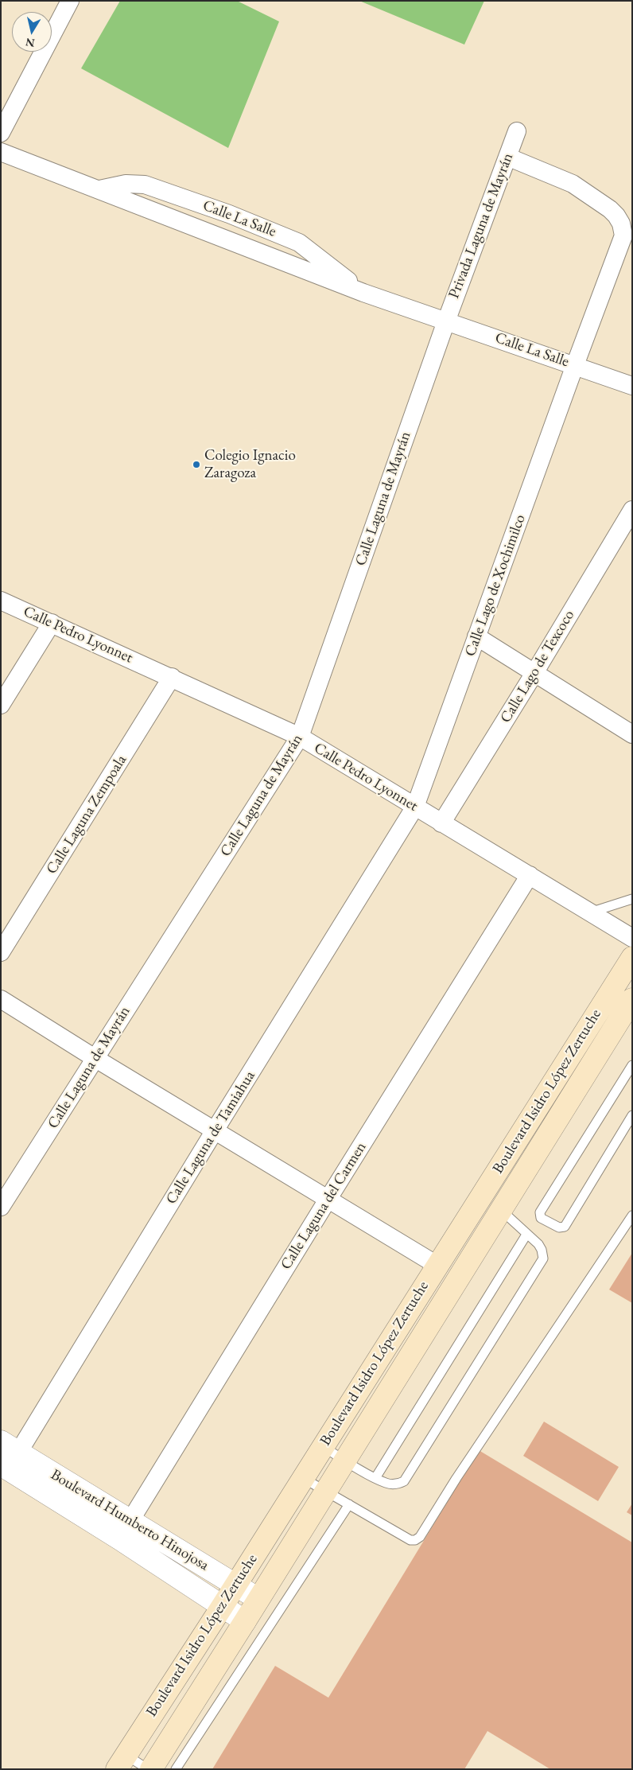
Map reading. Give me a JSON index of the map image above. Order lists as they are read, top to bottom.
{
  "streets": {
    "main road": ["Boulevard Isidro López Zertuche"],
    "street": [
      "Calle La Salle",
      "Privada Laguna de Mayrán",
      "Calle Laguna de Mayrán",
      "Calle Lago de Xochimilco",
      "Calle Pedro Lyonnet",
      "Calle Lago de Texcoco",
      "Calle Laguna Zempoala",
      "Calle Laguna de Tamiahua",
      "Calle Laguna del Carmen",
      "Boulevard Humberto Hinojosa"
    ]
  },
  "crossings": [
    ["Calle La Salle", "Privada Laguna de Mayrán"],
    ["Calle La Salle", "Calle Laguna de Mayrán"],
    ["Calle La Salle", "Calle Lago de Xochimilco"],
    ["Privada Laguna de Mayrán", "Calle Laguna de Mayrán"],
    ["Privada Laguna de Mayrán", "Calle Lago de Xochimilco"],
    ["Calle Laguna de Mayrán", "Calle Pedro Lyonnet"],
    ["Calle Lago de Xochimilco", "Calle Pedro Lyonnet"],
    ["Calle Lago de Xochimilco", "Calle Laguna de Tamiahua"],
    ["Calle Pedro Lyonnet", "Calle Lago de Texcoco"],
    ["Calle Pedro Lyonnet", "Calle Laguna Zempoala"],
    ["Calle Pedro Lyonnet", "Calle Laguna de Tamiahua"],
    ["Calle Pedro Lyonnet", "Calle Laguna del Carmen"],
    ["Boulevard Isidro López Zertuche", "Boulevard Humberto Hinojosa"],
    ["Calle Laguna de Tamiahua", "Boulevard Humberto Hinojosa"],
    ["Calle Laguna del Carmen", "Boulevard Humberto Hinojosa"]
  ],
  "places": ["Colegio Ignacio Zaragoza"],
  "north": "bottom"
}
